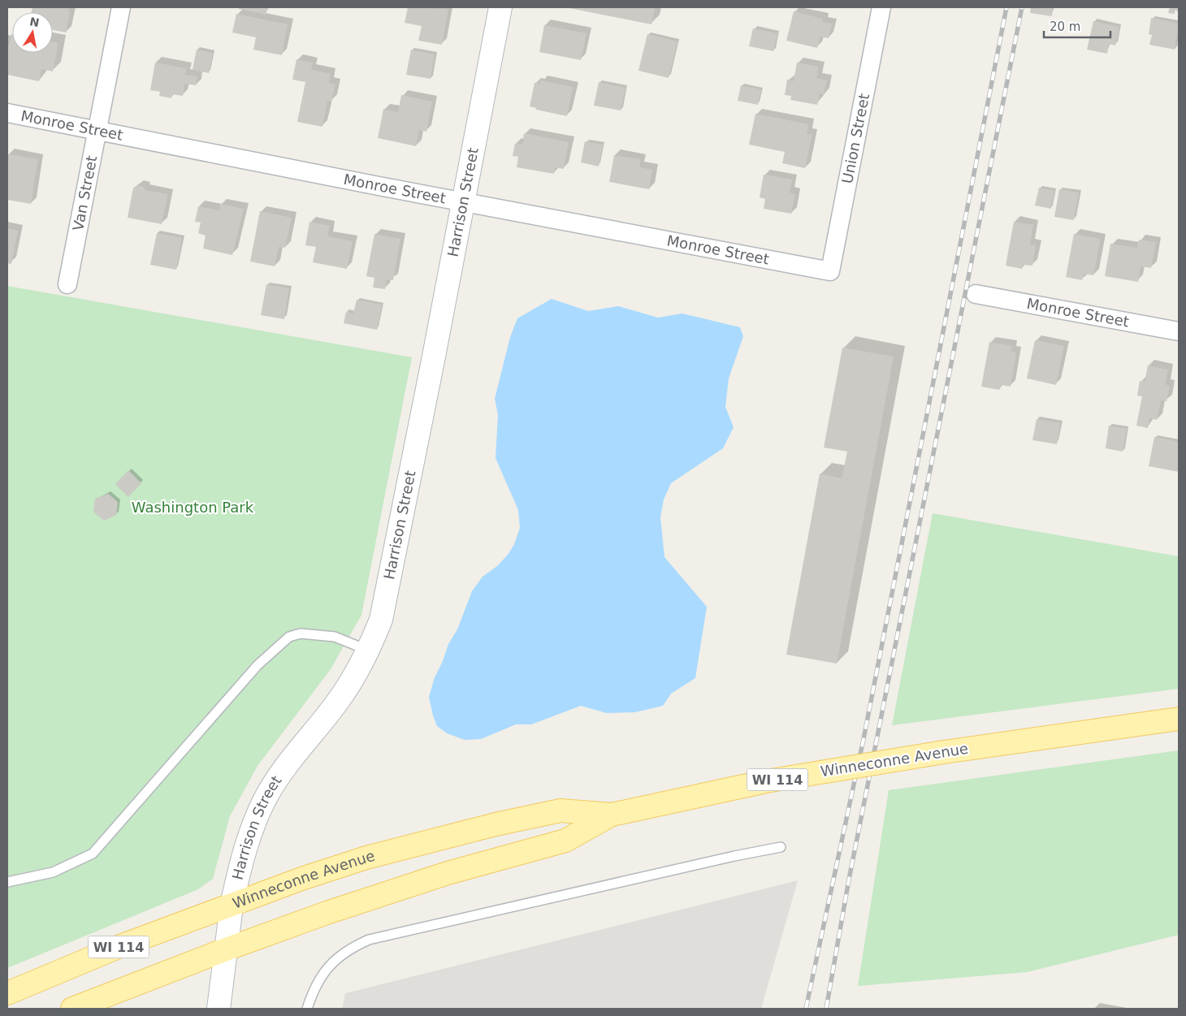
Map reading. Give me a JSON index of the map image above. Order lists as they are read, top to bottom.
{
  "streets": {
    "main road": ["Winneconne Avenue", "WI 114"],
    "street": [
      "Monroe Street",
      "Union Street",
      "Van Street",
      "Harrison Street"
    ]
  },
  "crossings": [
    ["Monroe Street", "Union Street"],
    ["Monroe Street", "Van Street"],
    ["Monroe Street", "Harrison Street"],
    ["Harrison Street", "Winneconne Avenue"]
  ],
  "parks": ["Washington Park"],
  "scale_bar": "20 m",
  "north": "top"
}
